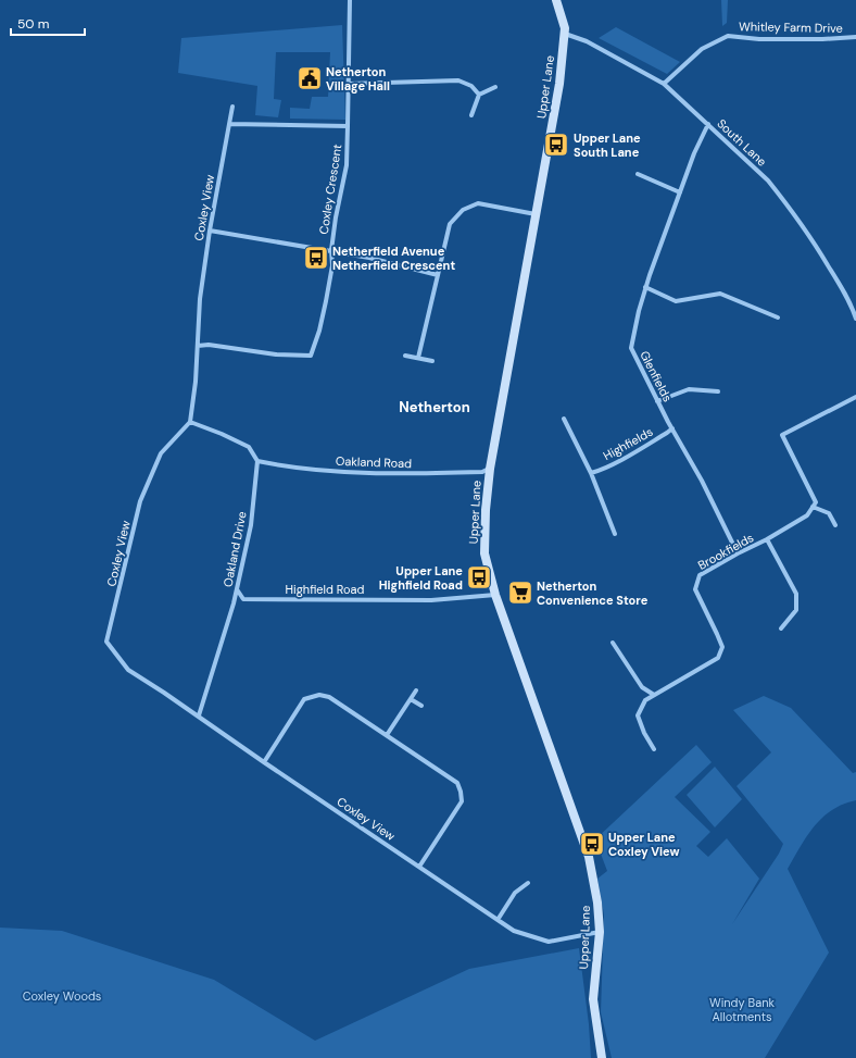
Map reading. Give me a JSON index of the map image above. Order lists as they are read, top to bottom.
{
  "streets": {
    "main road": ["Upper Lane"],
    "street": [
      "Whitley Farm Drive",
      "South Lane",
      "Coxley Crescent",
      "Coxley View",
      "Glenfields",
      "Highfields",
      "Oakland Road",
      "Oakland Drive",
      "Brookfields",
      "Highfield Road"
    ]
  },
  "crossings": [
    ["Whitley Farm Drive", "South Lane"],
    ["Upper Lane", "South Lane"],
    ["Upper Lane", "Coxley View"],
    ["Upper Lane", "Oakland Road"],
    ["Upper Lane", "Highfield Road"],
    ["South Lane", "Glenfields"],
    ["Coxley Crescent", "Coxley View"],
    ["Coxley View", "Oakland Drive"],
    ["Glenfields", "Highfields"],
    ["Glenfields", "Brookfields"],
    ["Oakland Road", "Oakland Drive"],
    ["Oakland Drive", "Highfield Road"]
  ],
  "districts": ["Netherton"],
  "parks": ["Coxley Woods", "Windy Bank Allotments"],
  "places": {
    "public building": ["Netherton Village Hall"],
    "bus stop": [
      "Upper Lane South Lane",
      "Netherfield Avenue Netherfield Crescent",
      "Upper Lane Highfield Road",
      "Upper Lane Coxley View"
    ],
    "supermarket": ["Netherton Convenience Store"]
  },
  "scale_bar": "50 m"
}
